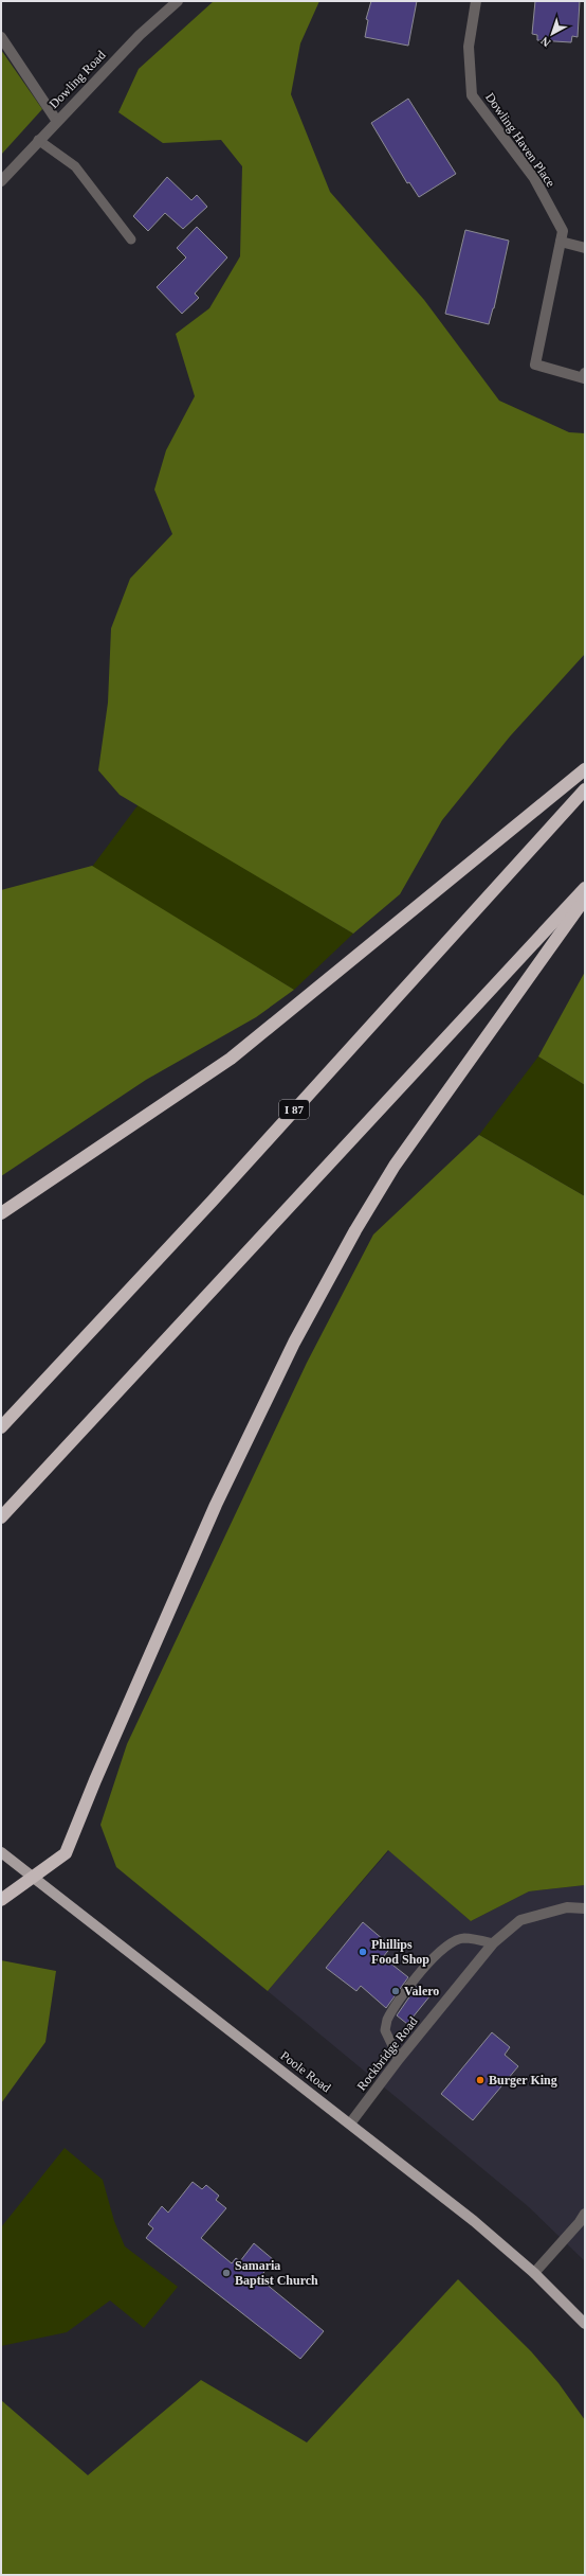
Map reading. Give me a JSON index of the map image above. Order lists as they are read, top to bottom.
{
  "streets": {
    "highway": ["I 87"],
    "main road": ["Poole Road"],
    "street": ["Dowling Road", "Dowling Haven Place", "Rockbridge Road"]
  },
  "crossings": [
    ["Rockbridge Road", "Poole Road"]
  ],
  "places": [
    "Phillips Food Shop",
    "Valero",
    "Burger King",
    "Samaria Baptist Church"
  ],
  "north": "bottom left"
}
